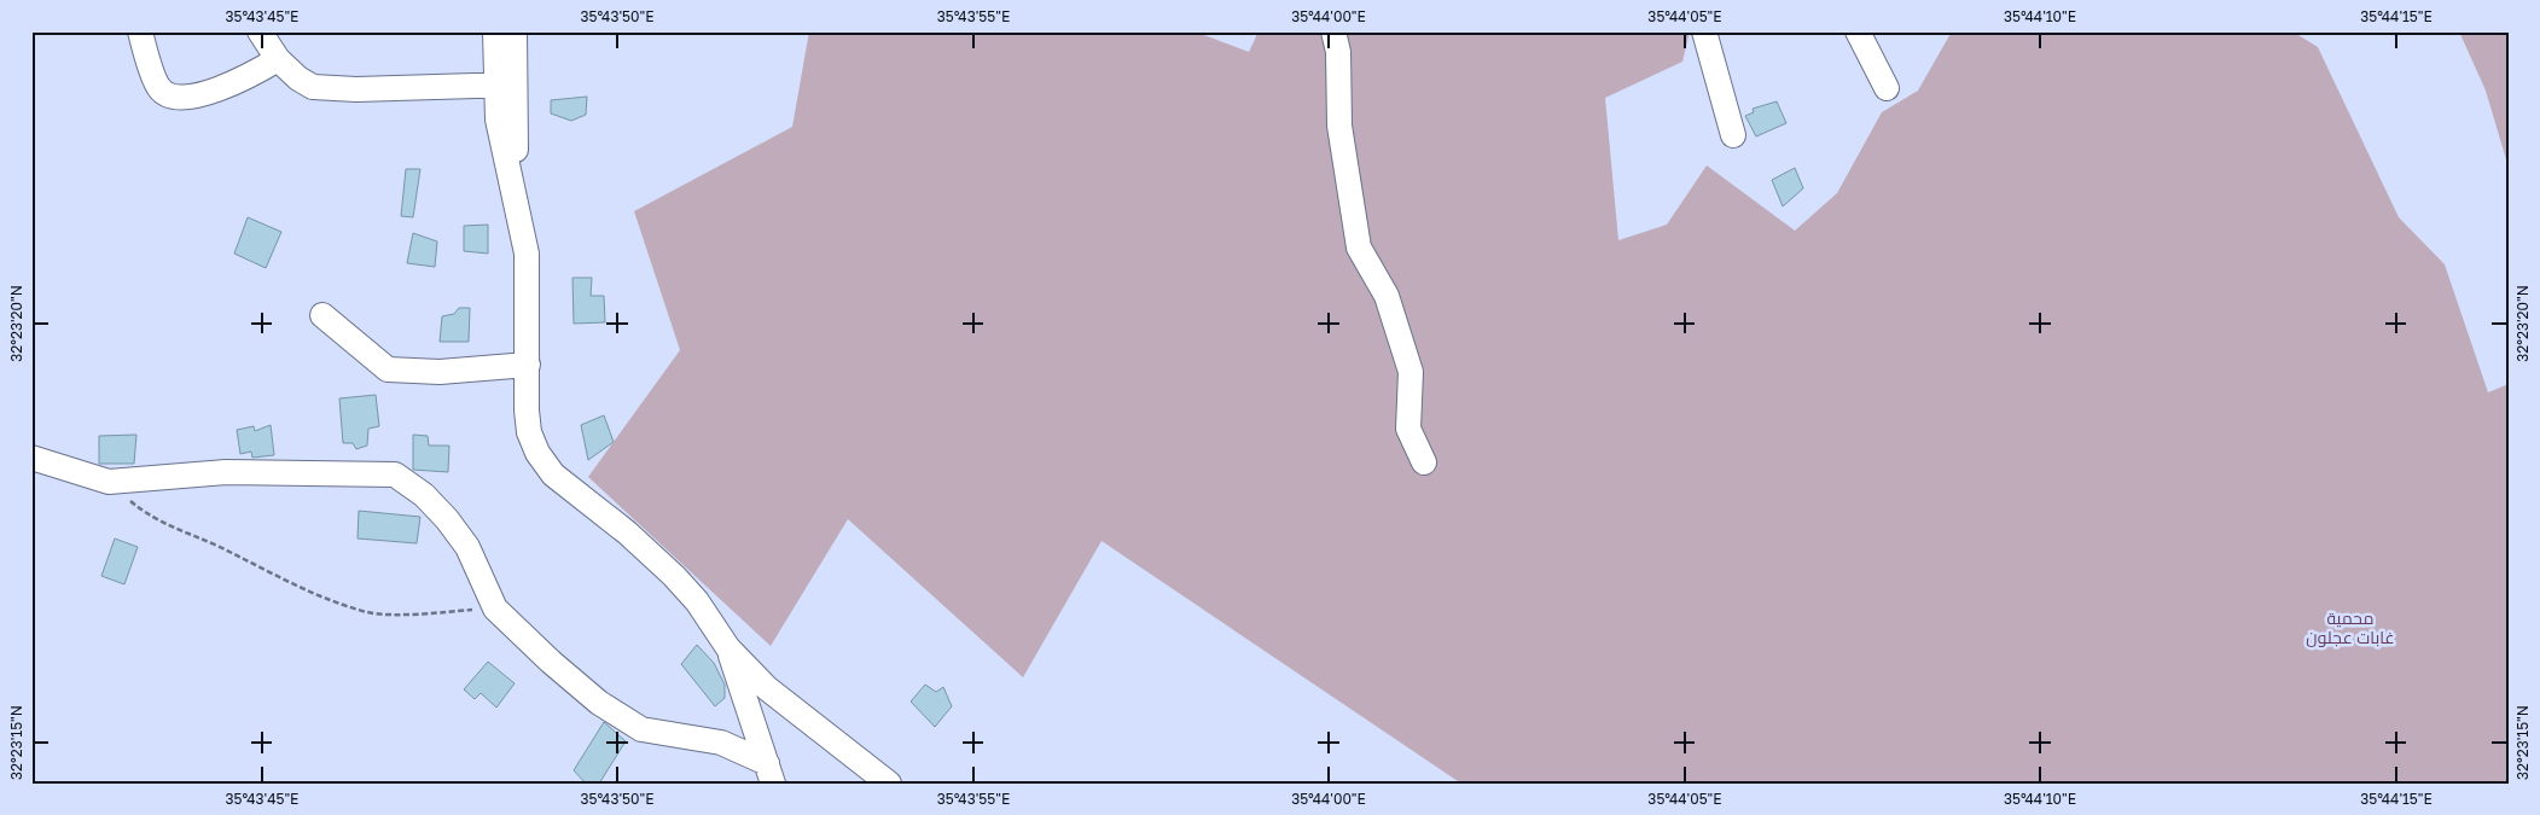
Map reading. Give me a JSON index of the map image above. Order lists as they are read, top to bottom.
{
  "parks": ["محمية غابات عجلون"],
  "coordinates": [
    "35°43'45\"E",
    "35°43'50\"E",
    "35°43'55\"E",
    "35°44'00\"E",
    "35°44'05\"E",
    "35°44'10\"E",
    "35°44'15\"E",
    "32°23'20\"N",
    "32°23'15\"N"
  ]
}
